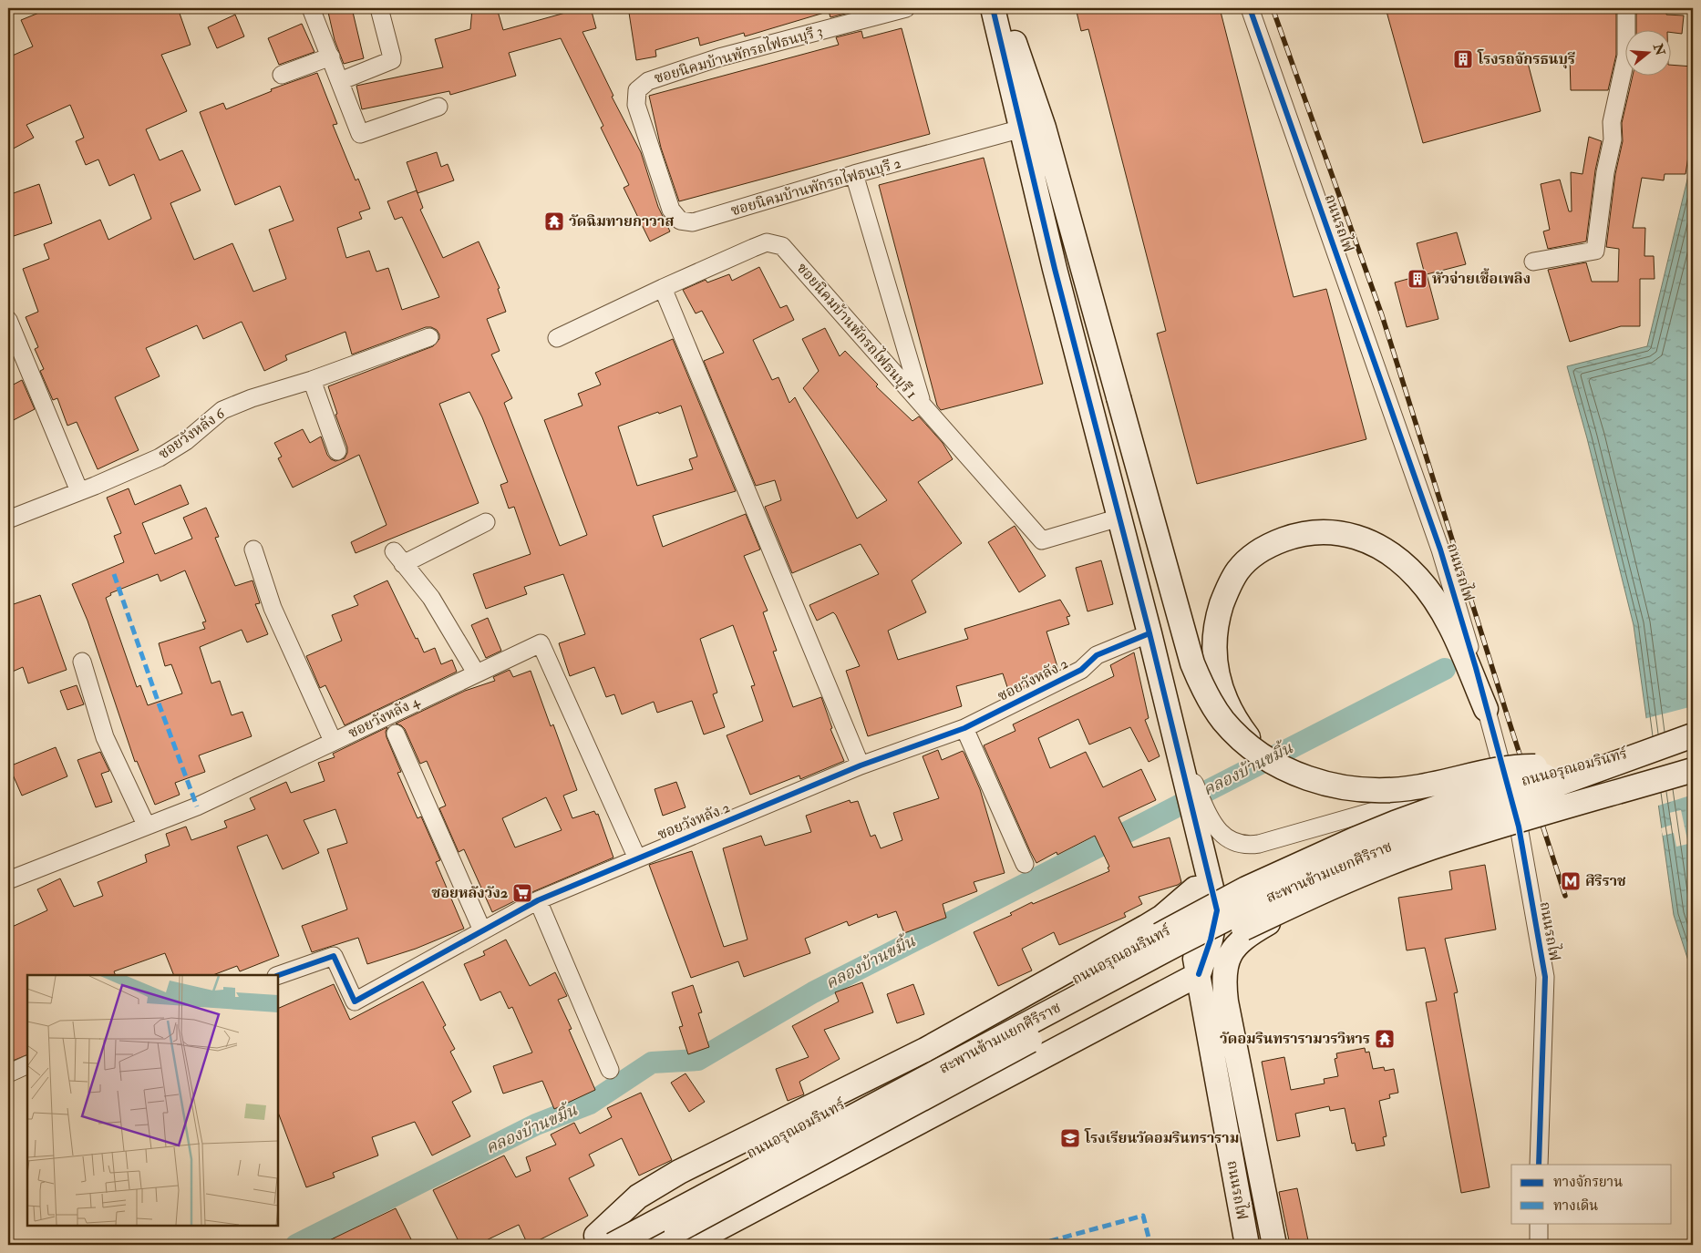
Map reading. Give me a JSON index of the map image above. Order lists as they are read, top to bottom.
{
  "streets": {
    "main road": ["ถนนรถไฟ", "ถนนอรุณอมรินทร์", "สะพานข้ามแยกศิริราช"],
    "street": [
      "ซอยนิคมบ้านพักรถไฟธนบุรี 3",
      "ซอยนิคมบ้านพักรถไฟธนบุรี 2",
      "ซอยนิคมบ้านพักรถไฟธนบุรี 1",
      "ซอยวังหลัง 6",
      "ซอยวังหลัง 2",
      "ซอยวังหลัง 4"
    ]
  },
  "crossings": [
    ["ซอยนิคมบ้านพักรถไฟธนบุรี 3", "ซอยนิคมบ้านพักรถไฟธนบุรี 2"],
    ["ซอยนิคมบ้านพักรถไฟธนบุรี 2", "ถนนรถไฟ"],
    ["ถนนรถไฟ", "ซอยนิคมบ้านพักรถไฟธนบุรี 1"],
    ["ถนนรถไฟ", "ซอยวังหลัง 2"],
    ["ซอยวังหลัง 2", "ซอยวังหลัง 4"],
    ["ถนนอรุณอมรินทร์", "สะพานข้ามแยกศิริราช"]
  ],
  "water": ["คลองบ้านขมิ้น"],
  "places": {
    "building": ["โรงรถจักรธนบุรี", "หัวจ่ายเชื้อเพลิง"],
    "temple": ["วัดฉิมทายกาวาส", "วัดอมรินทรารามวรวิหาร"],
    "metro station": ["ศิริราช"],
    "supermarket": ["ซอยหลังวัง2"],
    "school or university": ["โรงเรียนวัดอมรินทราราม"]
  },
  "legend": ["ทางจักรยาน", "ทางเดิน"],
  "north": "right"
}
